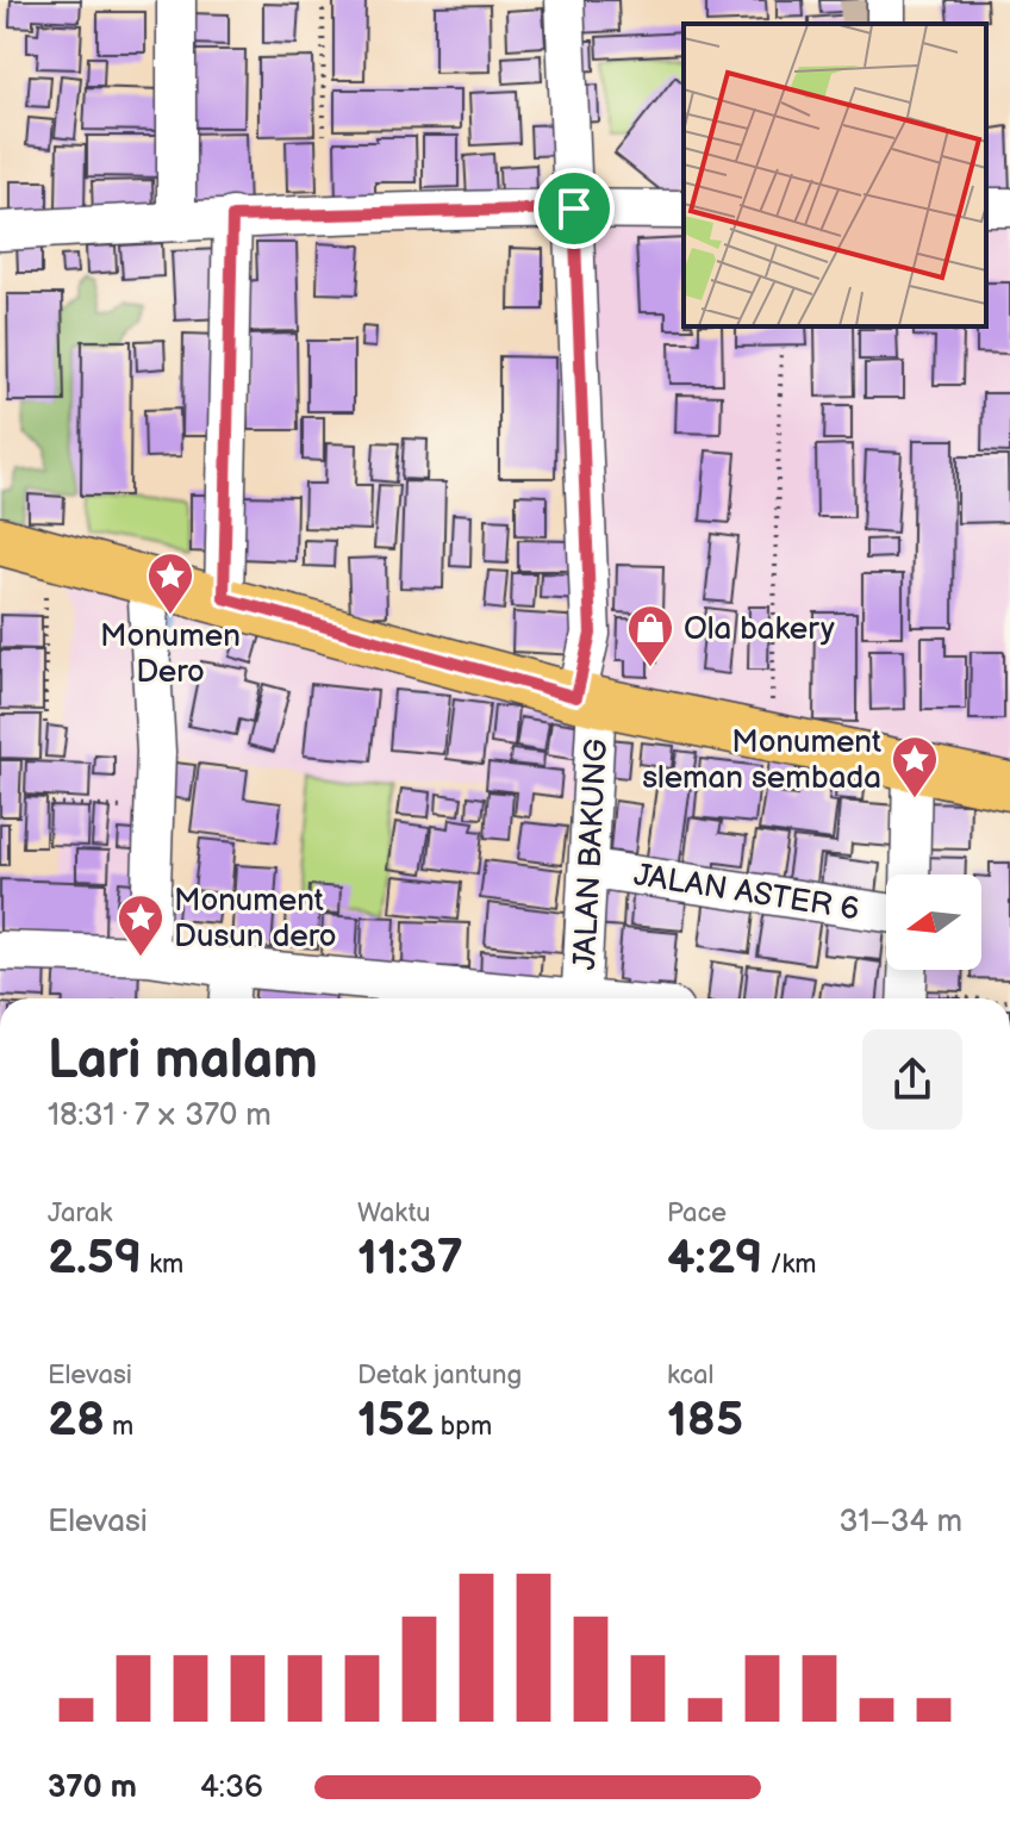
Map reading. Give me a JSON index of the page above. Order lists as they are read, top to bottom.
{
  "streets": {
    "street": ["JALAN BAKUNG", "JALAN ASTER 6"]
  },
  "crossings": [
    ["JALAN BAKUNG", "JALAN ASTER 6"]
  ],
  "places": {
    "place": ["Monumen Dero", "Monument sleman sembada", "Monument Dusun dero"],
    "shop": ["Ola bakery"]
  },
  "north": "left",
  "page": {
    "heading": ["Lari malam", "18:31 · 7 × 370 m"],
    "stats": [
      ["Jarak", "2.59 km"],
      ["Waktu", "11:37"],
      ["Pace", "4:29 /km"],
      ["Elevasi", "28 m"],
      ["Detak jantung", "152 bpm"],
      ["kcal", "185"]
    ],
    "chart": ["Elevasi", "31–34 m"],
    "list": [
      {
        "name": "370 m",
        "note": "4:36"
      }
    ]
  }
}
